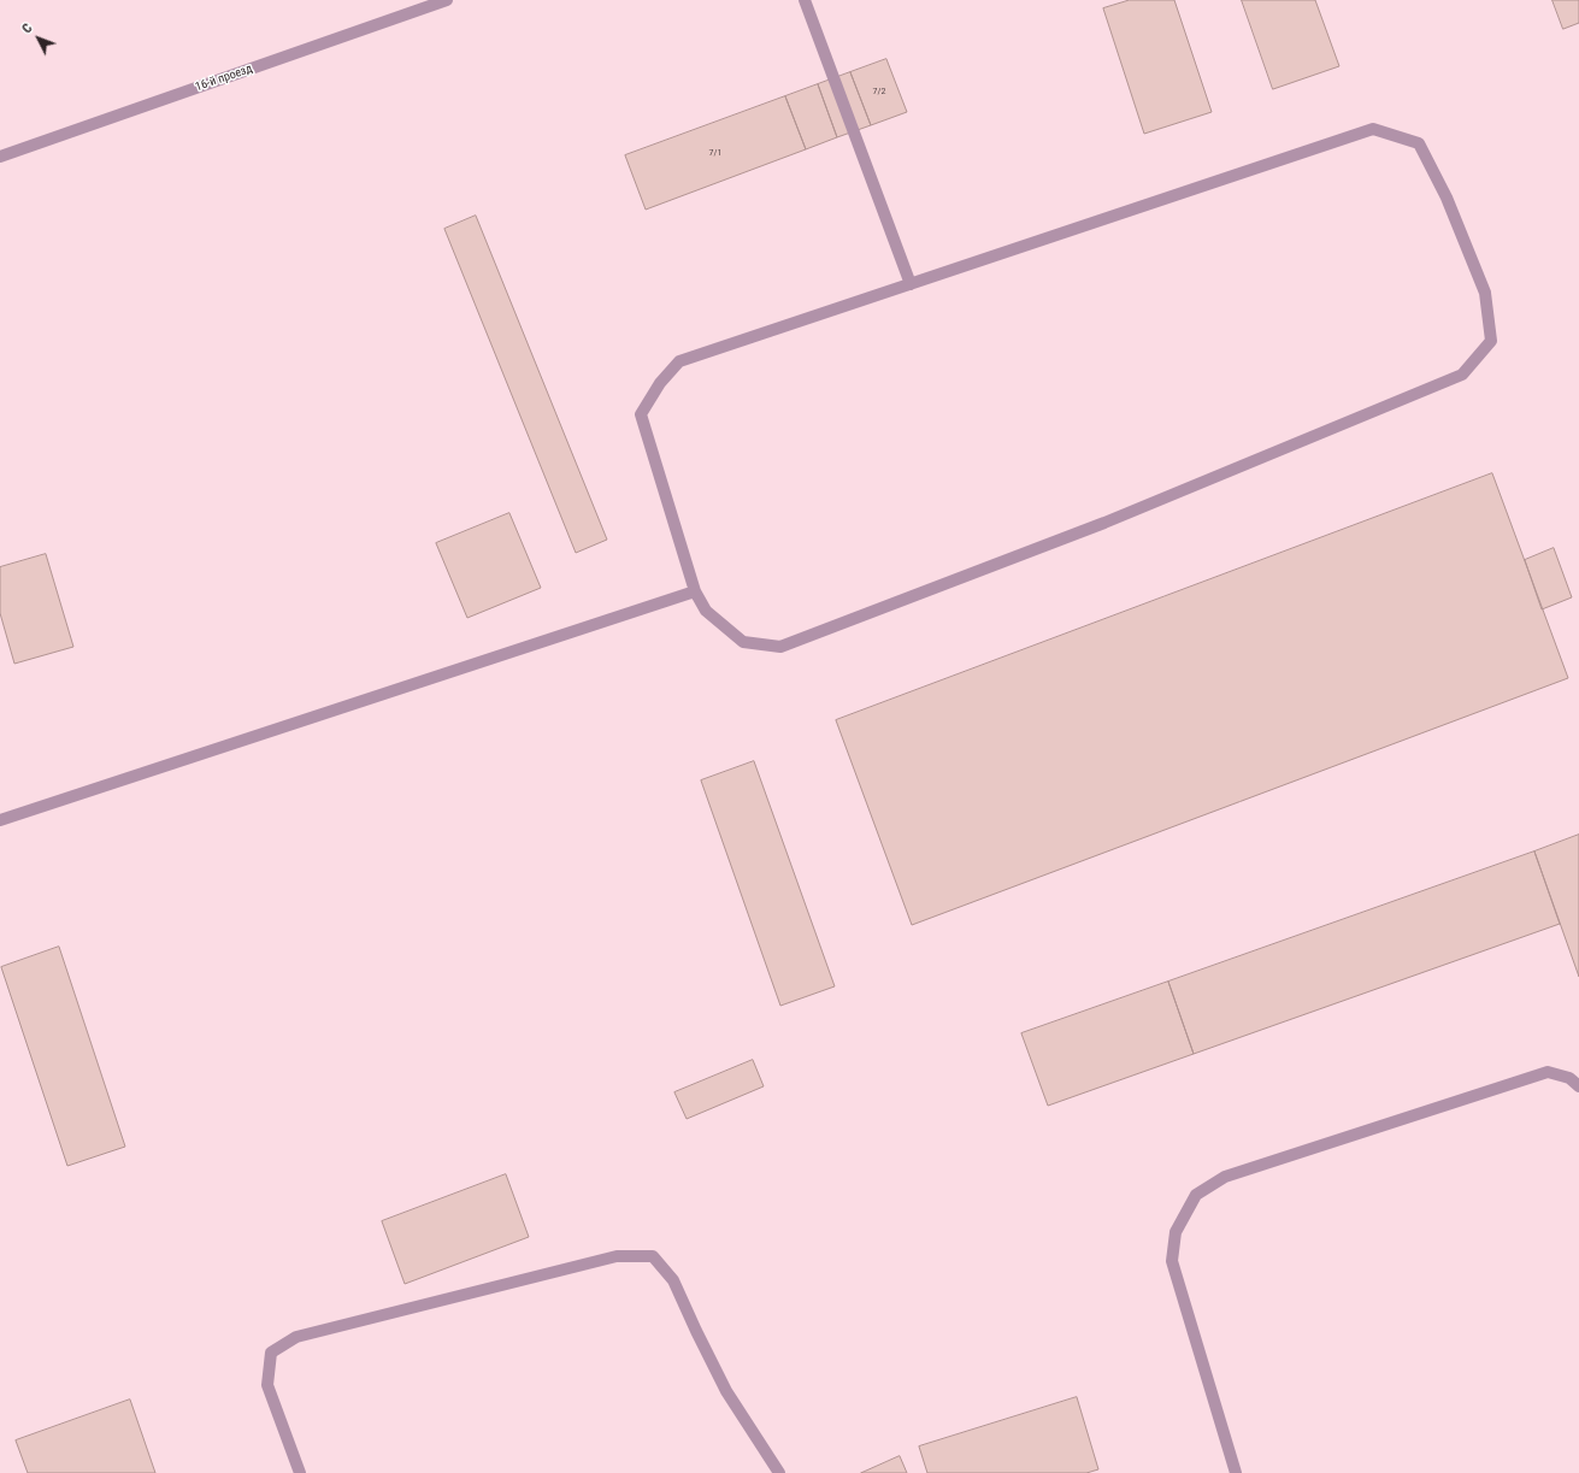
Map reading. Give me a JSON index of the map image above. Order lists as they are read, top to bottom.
{
  "streets": {
    "street": ["16-й проезд"]
  },
  "house_numbers": ["7/2", "7/1"],
  "north": "top left"
}
